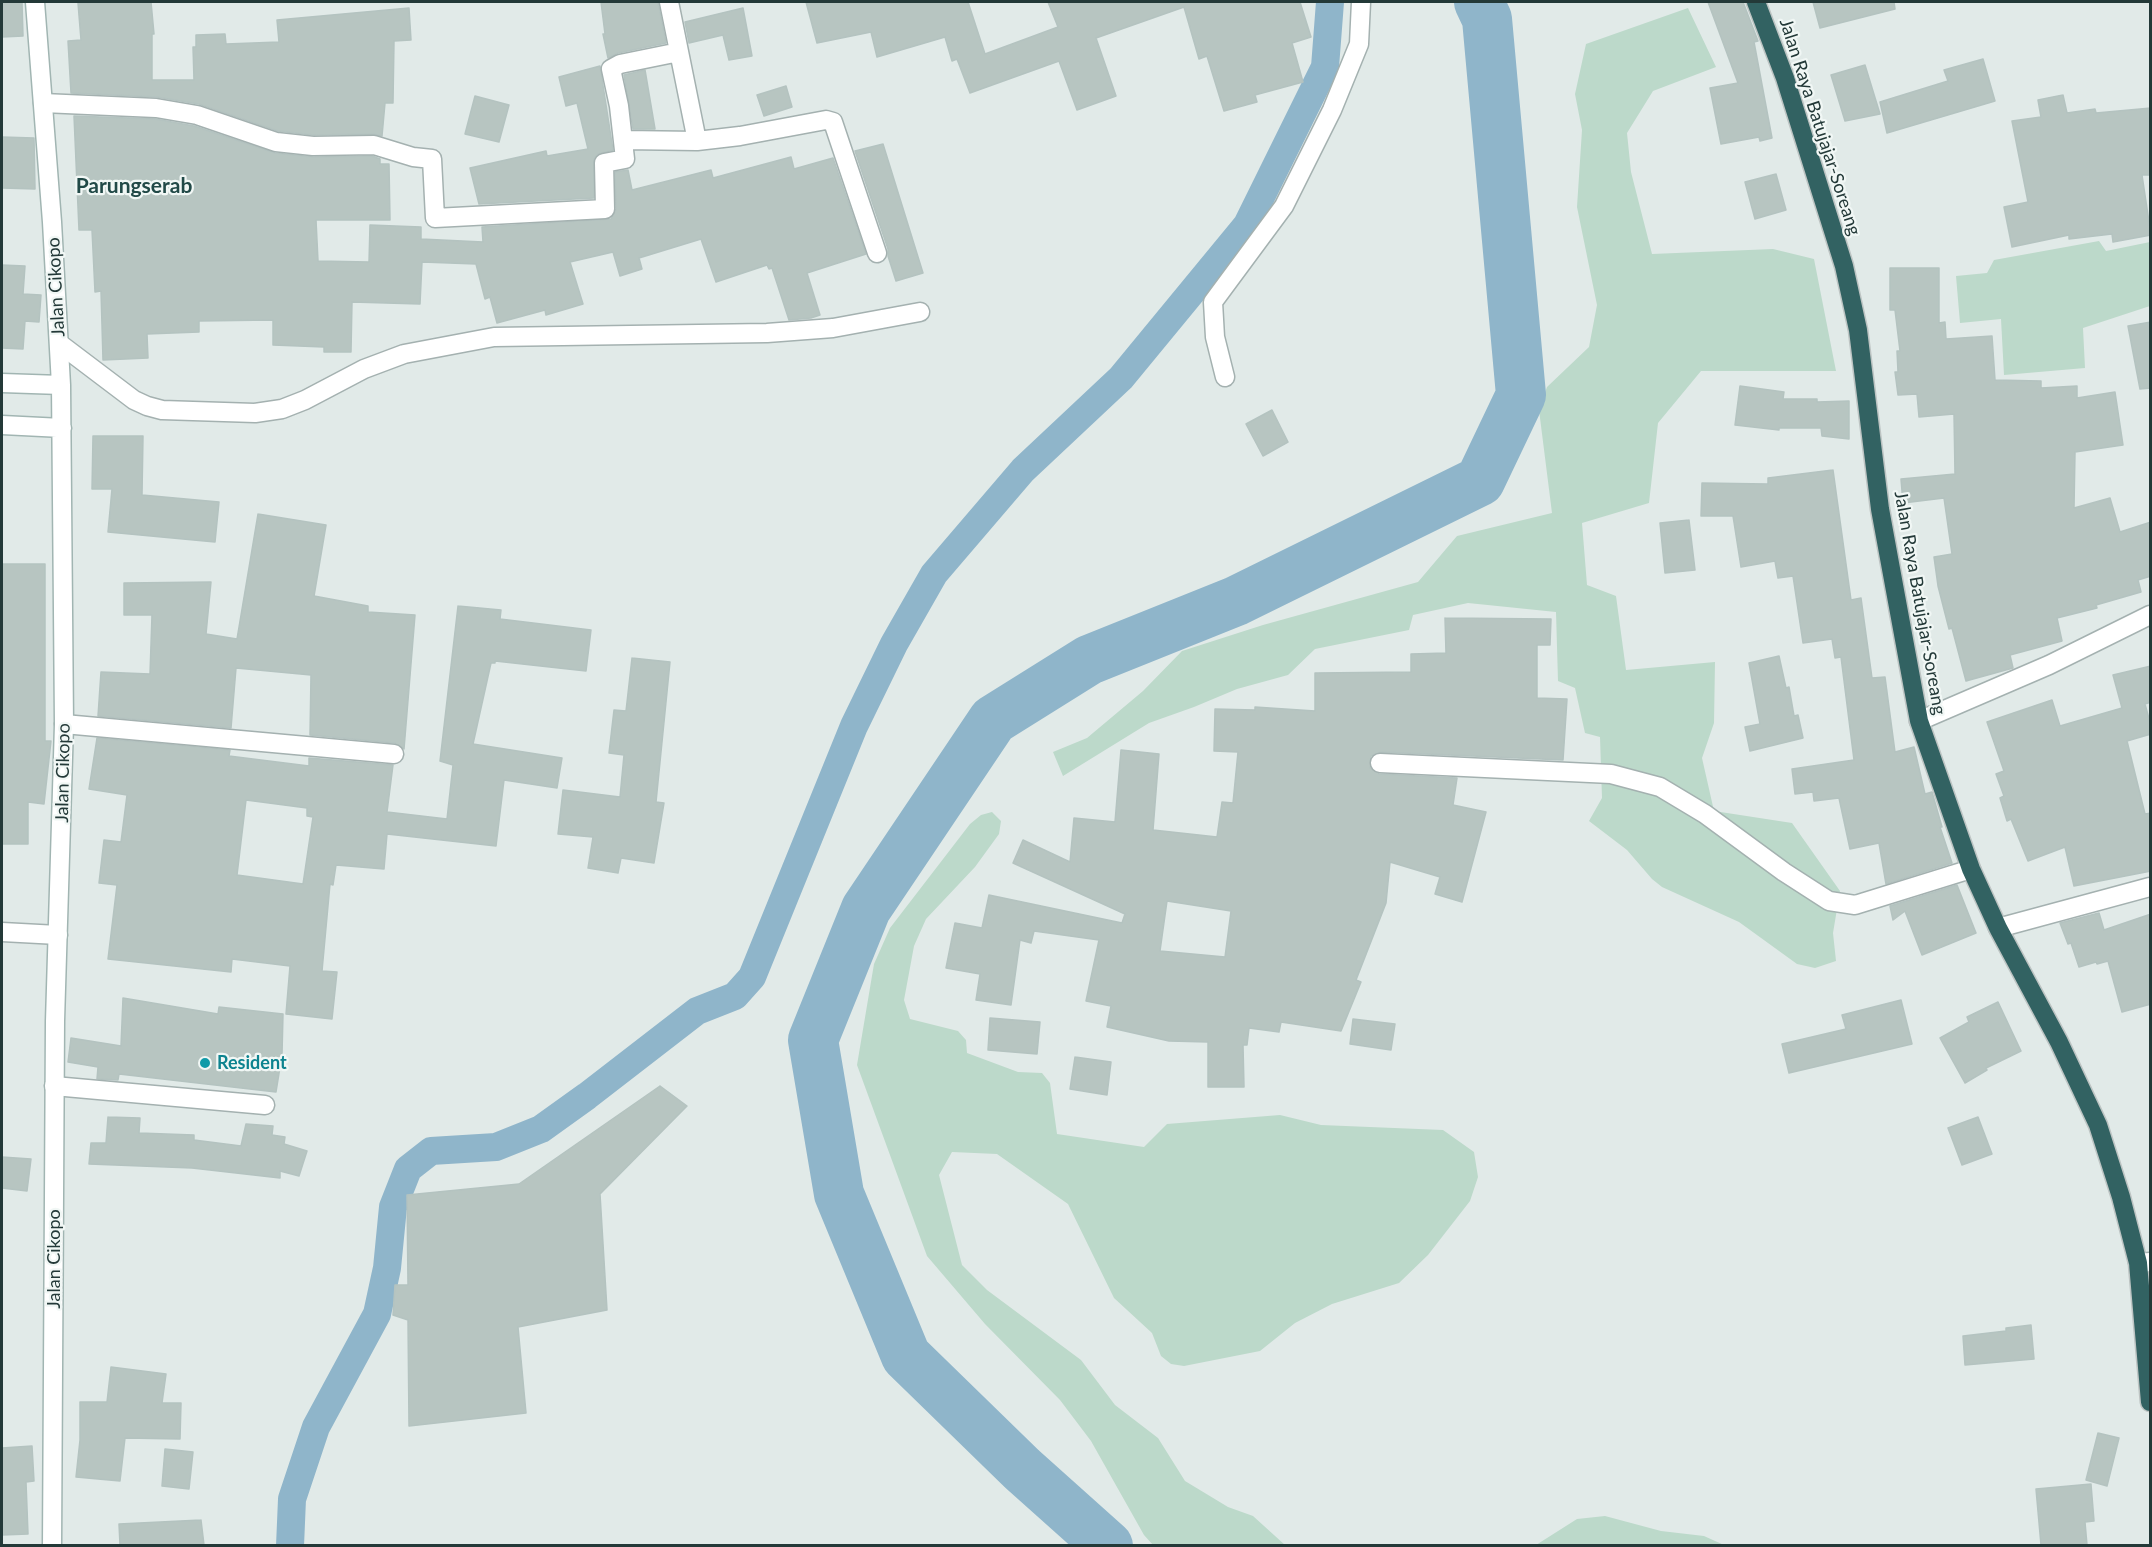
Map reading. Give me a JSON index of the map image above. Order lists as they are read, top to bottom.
{
  "streets": {
    "highway": ["Jalan Raya Batujajar-Soreang"],
    "street": ["Jalan Cikopo"]
  },
  "districts": ["Parungserab"],
  "places": ["Resident"]
}
